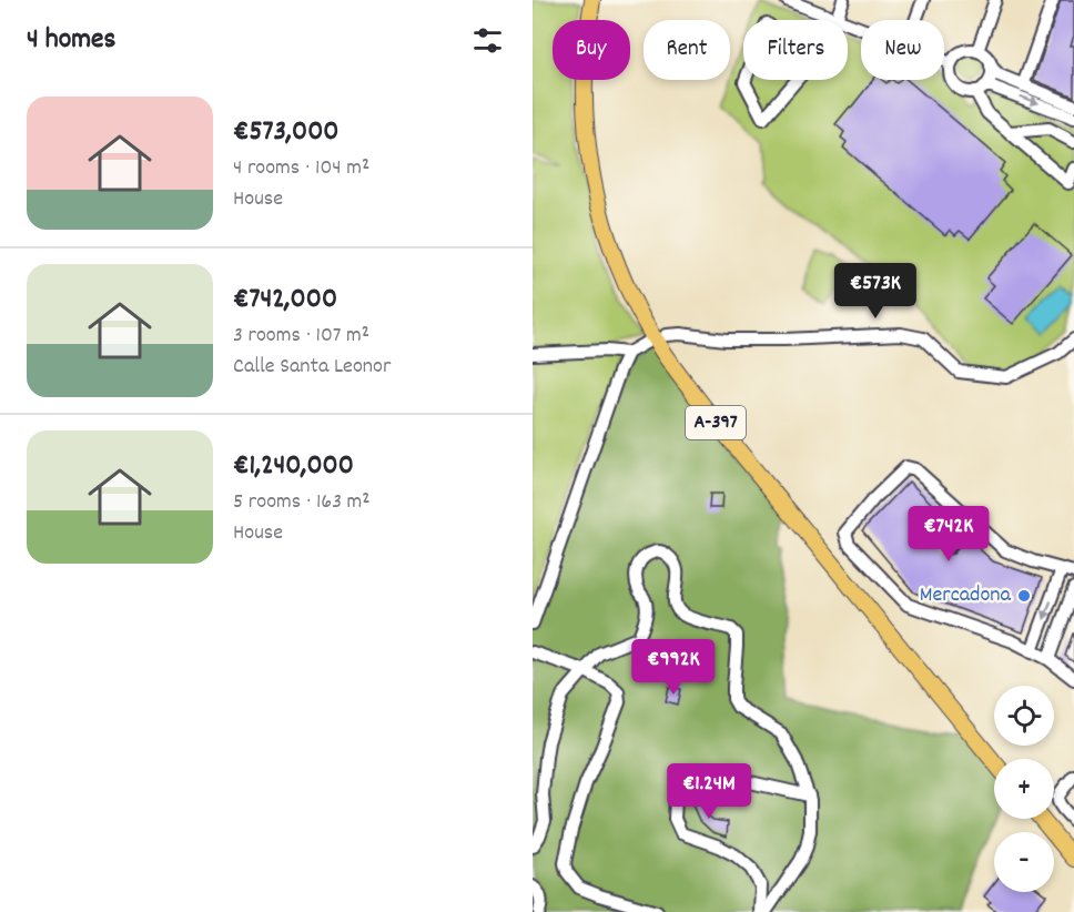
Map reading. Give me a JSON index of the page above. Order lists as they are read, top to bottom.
{
  "streets": {
    "main road": ["A-397"]
  },
  "places": ["Mercadona"],
  "page": {
    "heading": "4 homes",
    "chip": [
      "Buy",
      "Rent",
      "Filters",
      "New"
    ],
    "list": [
      {
        "name": "€573,000",
        "note": "4 rooms · 104 m² · House"
      },
      {
        "name": "€742,000",
        "note": "3 rooms · 107 m² · Calle Santa Leonor"
      },
      {
        "name": "€1,240,000",
        "note": "5 rooms · 163 m² · House"
      }
    ],
    "price": [
      "€573K",
      "€742K",
      "€992K",
      "€1.24M"
    ],
    "map_buttons": ["+", "−"]
  }
}
